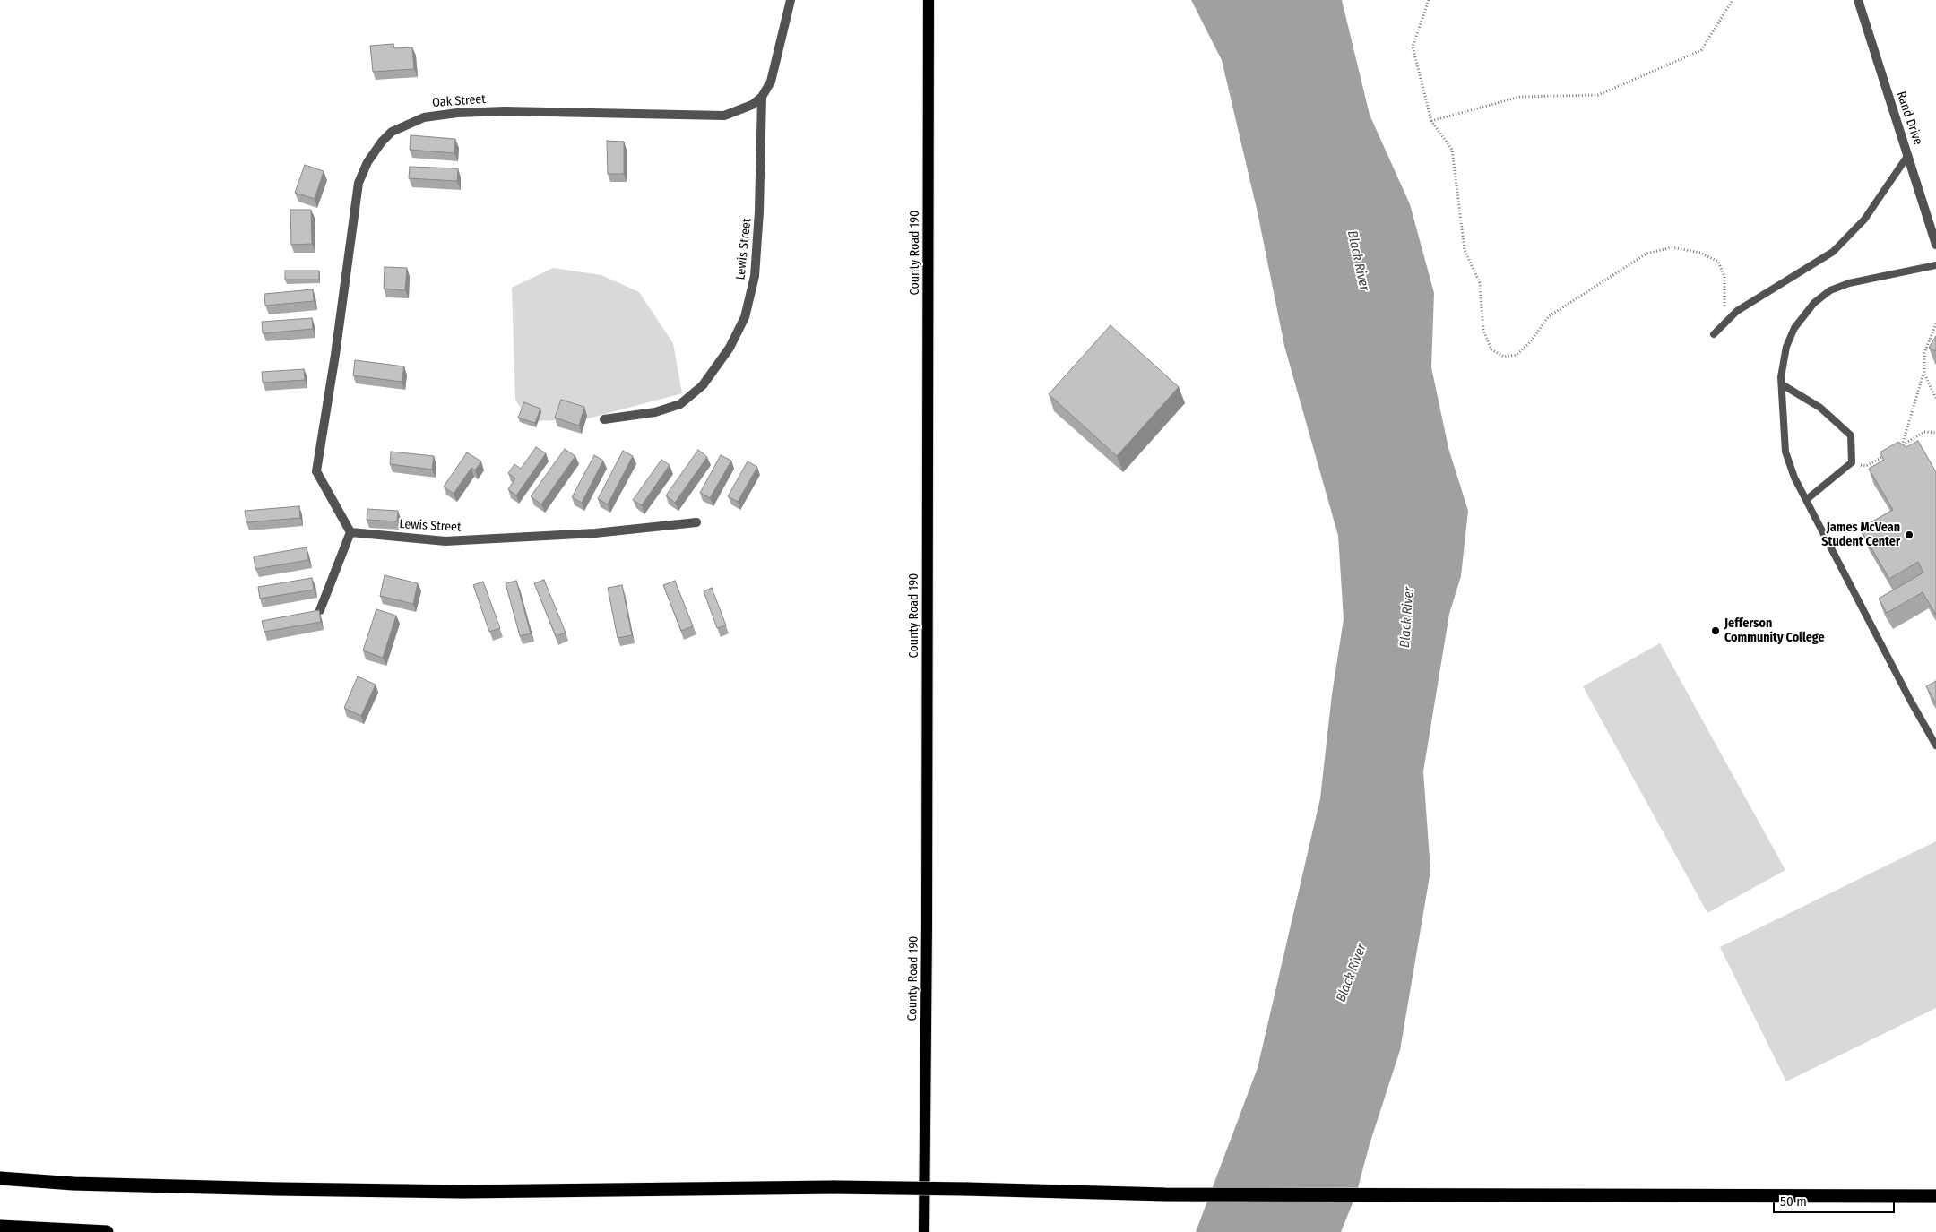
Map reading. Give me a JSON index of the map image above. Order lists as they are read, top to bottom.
{
  "streets": {
    "main road": ["County Road 190"],
    "street": ["Oak Street", "Rand Drive", "Lewis Street"]
  },
  "crossings": [
    ["Oak Street", "Lewis Street"]
  ],
  "water": ["Black River"],
  "places": ["James McVean Student Center", "Jefferson Community College"],
  "scale_bar": "50 m"
}
